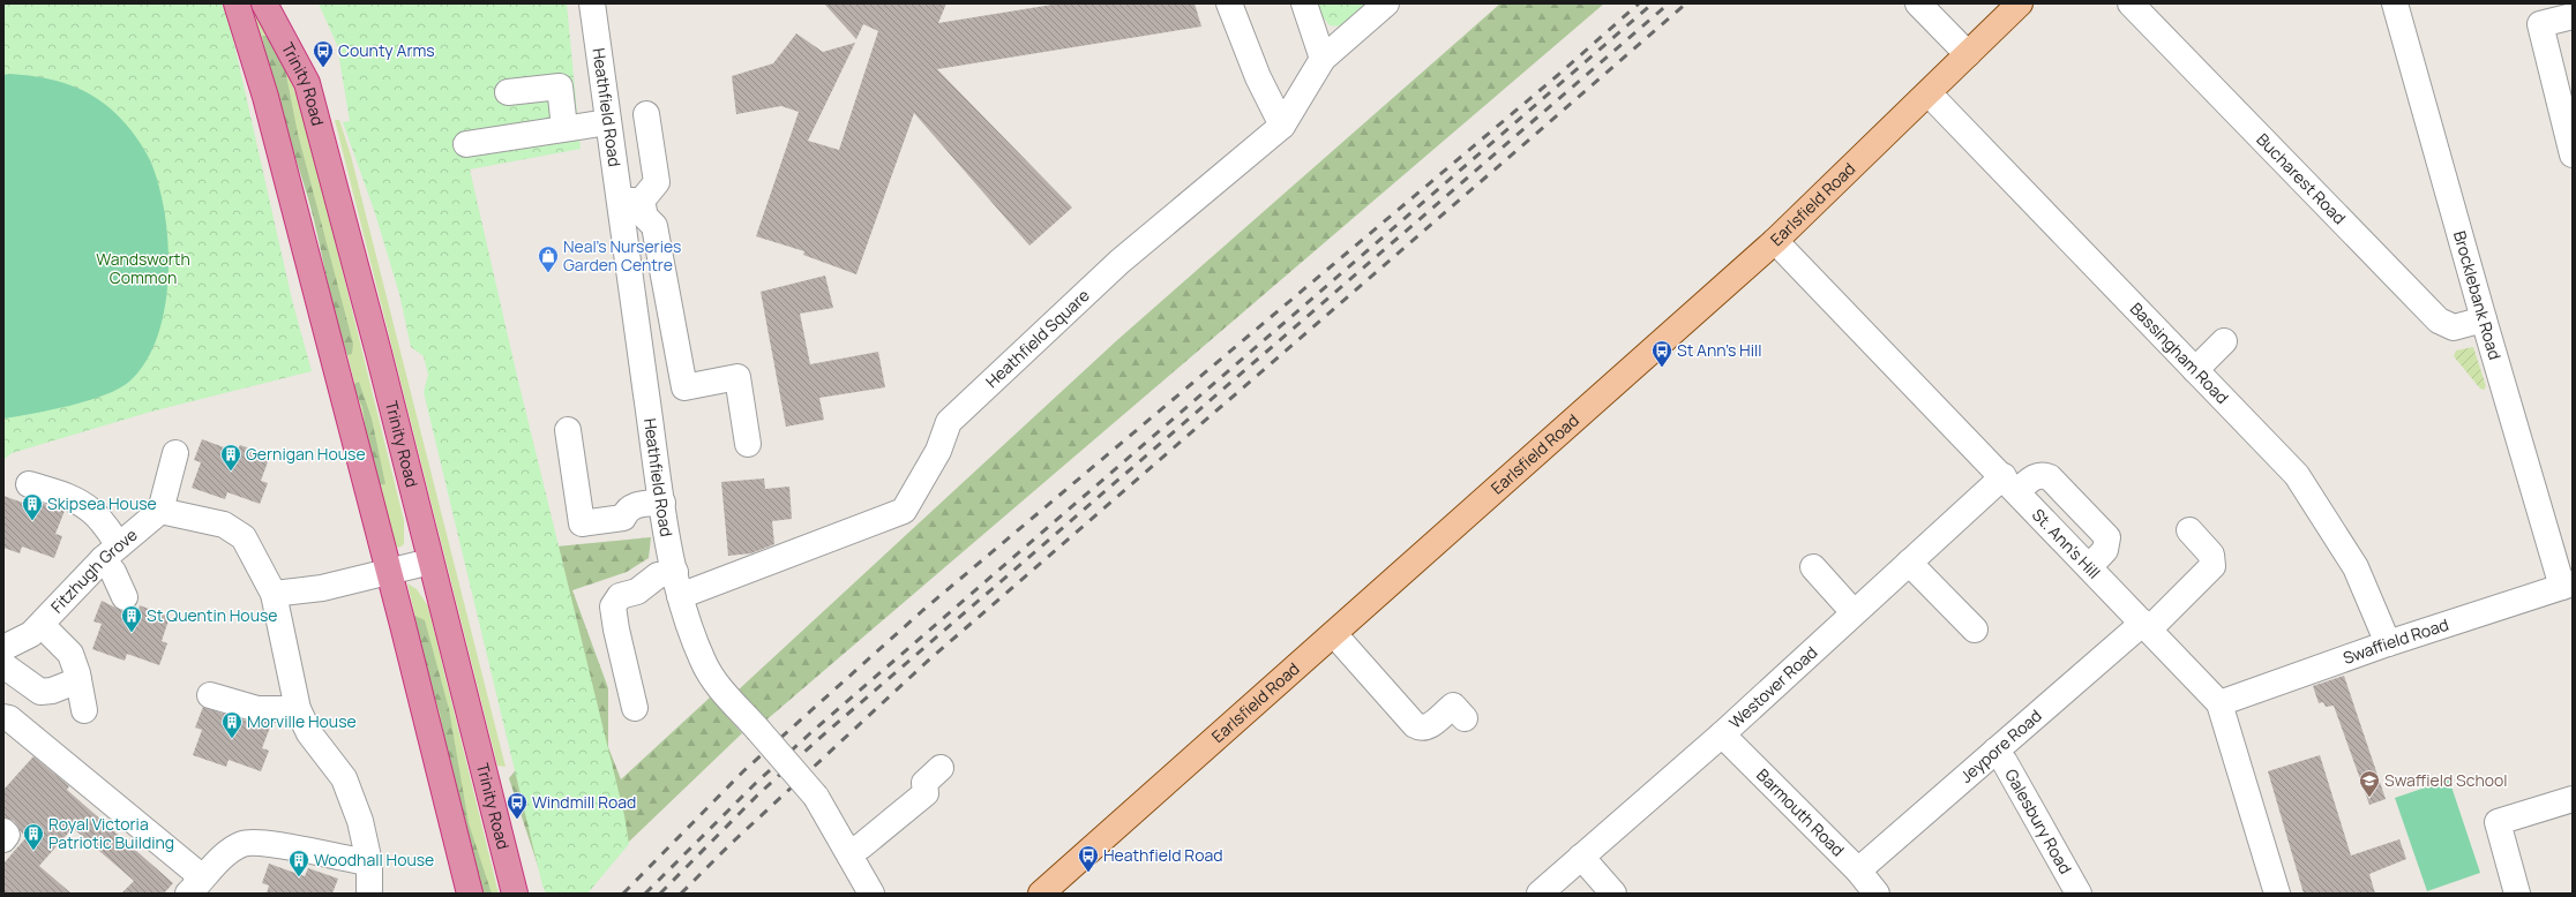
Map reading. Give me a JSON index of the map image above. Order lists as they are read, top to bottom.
{
  "streets": {
    "highway": ["Trinity Road"],
    "main road": ["Earlsfield Road"],
    "street": [
      "Heathfield Road",
      "Bucharest Road",
      "Brocklebank Road",
      "Heathfield Square",
      "Bassingham Road",
      "St. Ann's Hill",
      "Fitzhugh Grove",
      "Swaffield Road",
      "Westover Road",
      "Jeypore Road",
      "Barmouth Road",
      "Galesbury Road"
    ]
  },
  "crossings": [
    ["Heathfield Road", "Heathfield Square"],
    ["Bucharest Road", "Brocklebank Road"],
    ["Earlsfield Road", "Bassingham Road"],
    ["Earlsfield Road", "St. Ann's Hill"],
    ["Brocklebank Road", "Swaffield Road"],
    ["Bassingham Road", "Swaffield Road"],
    ["St. Ann's Hill", "Swaffield Road"],
    ["St. Ann's Hill", "Westover Road"],
    ["St. Ann's Hill", "Jeypore Road"],
    ["Westover Road", "Barmouth Road"],
    ["Jeypore Road", "Barmouth Road"],
    ["Jeypore Road", "Galesbury Road"]
  ],
  "parks": ["Wandsworth Common"],
  "places": {
    "bus stop": [
      "County Arms",
      "St Ann's Hill",
      "Windmill Road",
      "Heathfield Road"
    ],
    "shop": ["Neal's Nurseries Garden Centre"],
    "building": [
      "Gernigan House",
      "Skipsea House",
      "St Quentin House",
      "Morville House",
      "Royal Victoria Patriotic Building",
      "Woodhall House"
    ],
    "school or university": ["Swaffield School"]
  }
}
